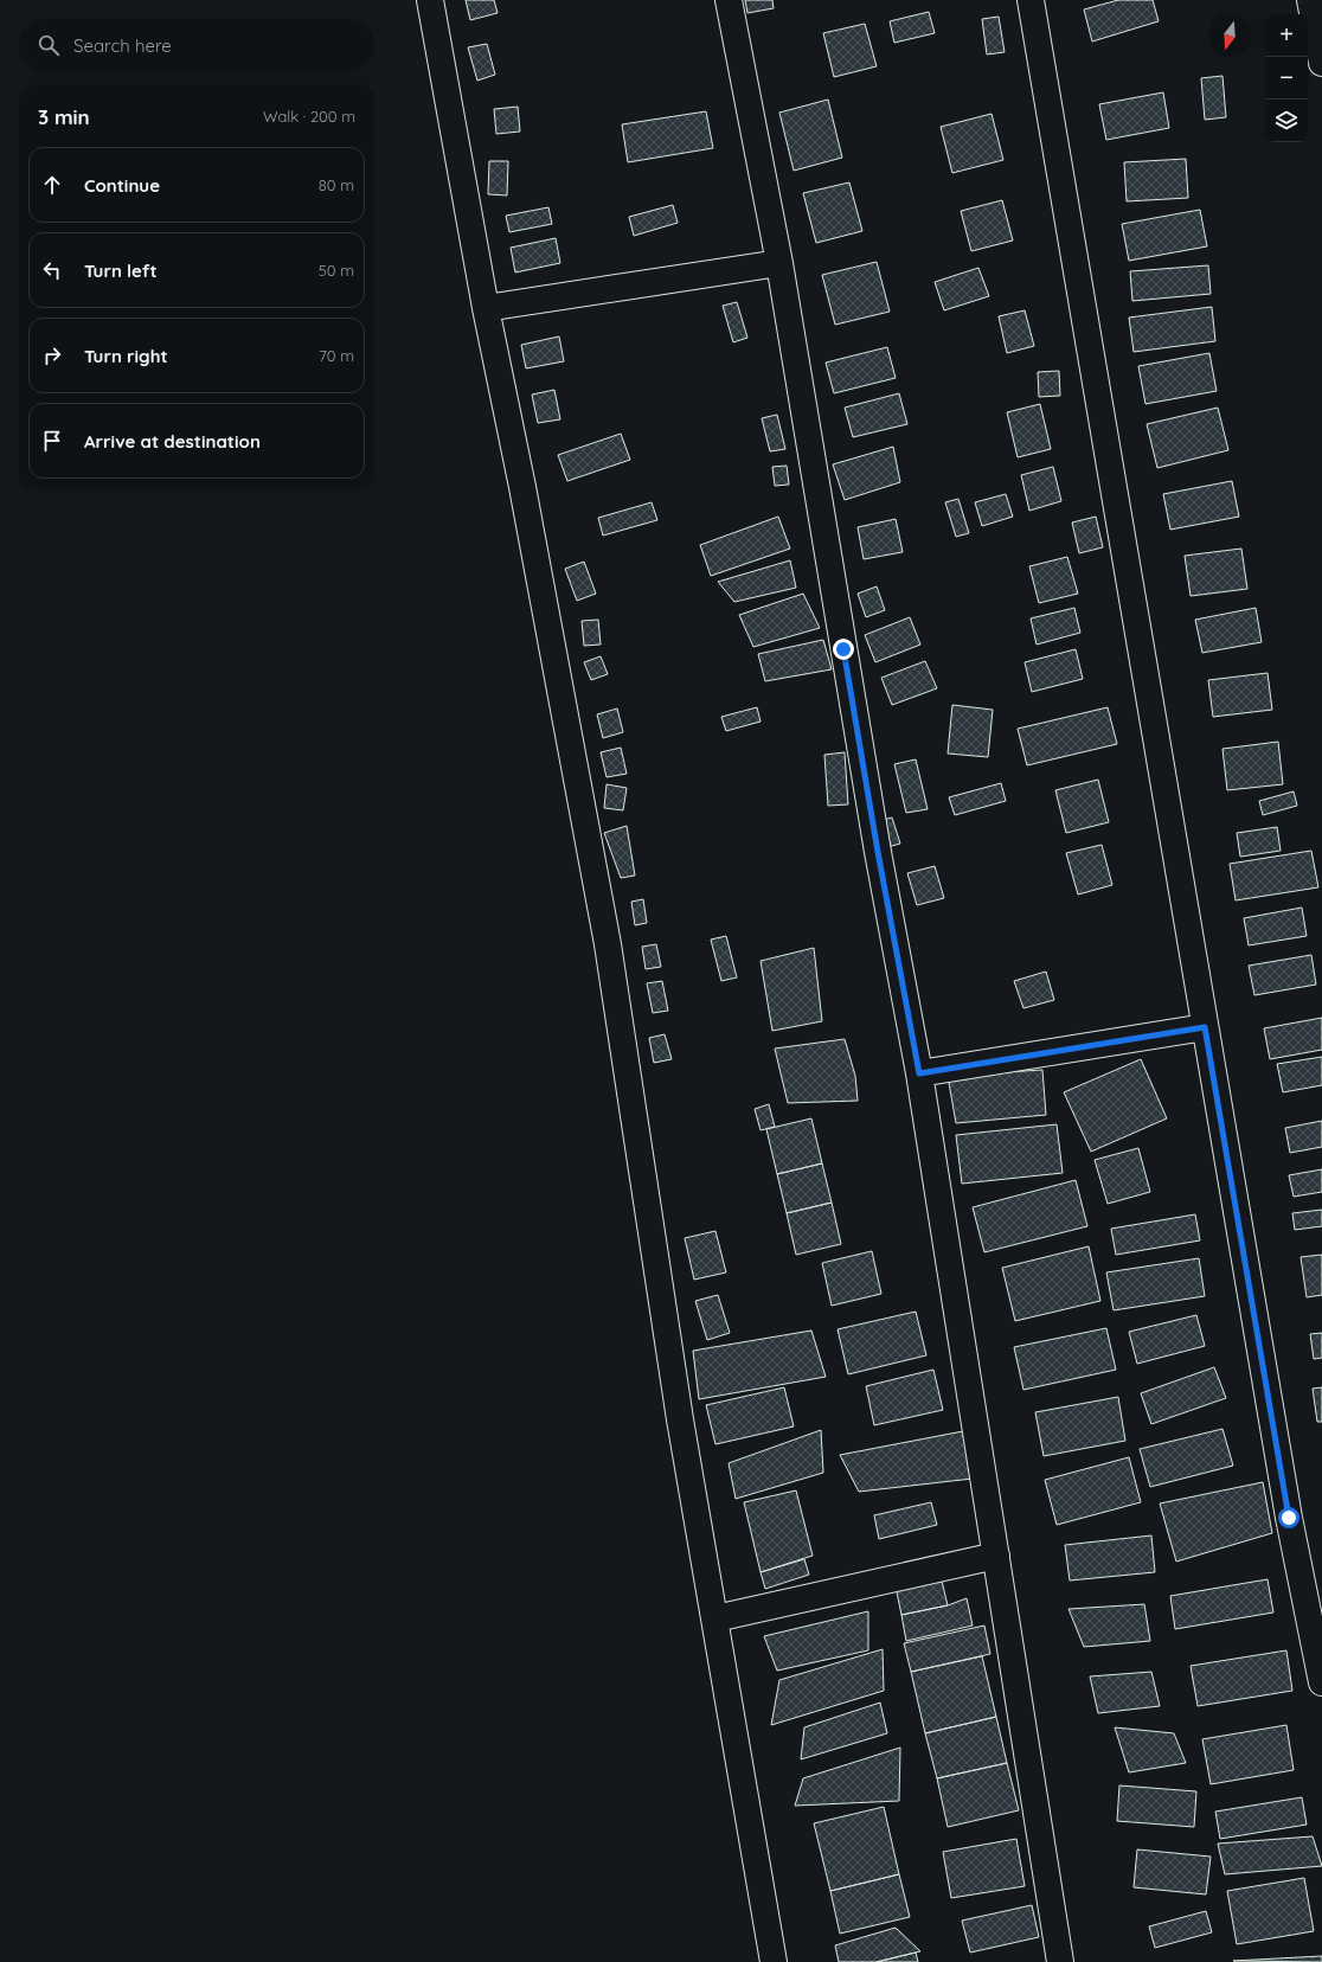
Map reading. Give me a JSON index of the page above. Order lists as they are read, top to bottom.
{
  "north": "bottom",
  "page": {
    "map_buttons": ["+", "−"],
    "search": "Search here",
    "heading": ["3 min", "Walk · 200 m"],
    "list": [
      ["Continue", "80 m"],
      ["Turn left", "50 m"],
      ["Turn right", "70 m"],
      "Arrive at destination"
    ]
  }
}
